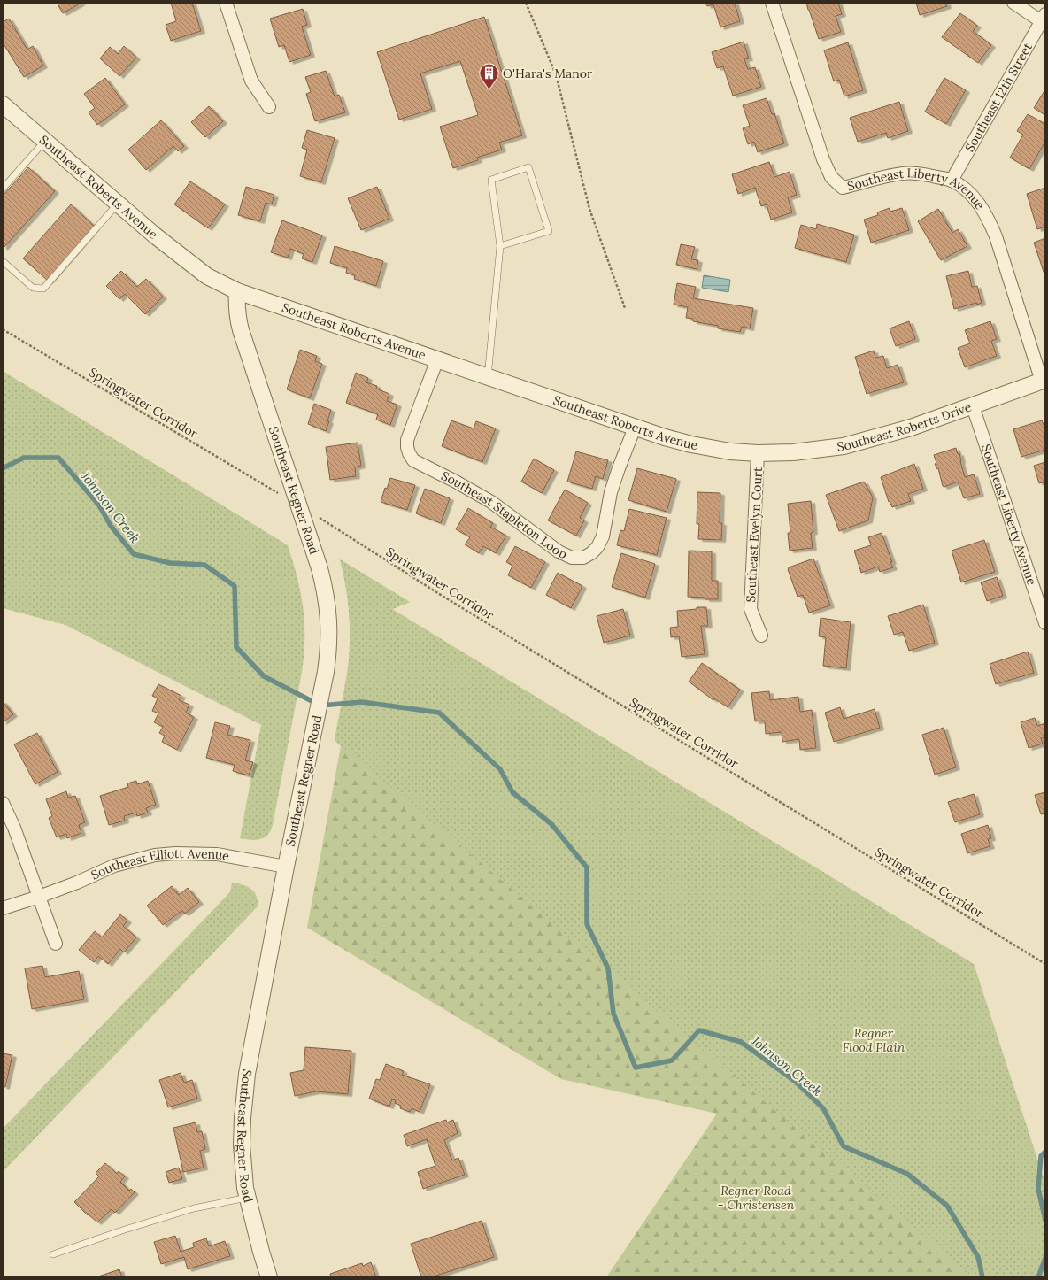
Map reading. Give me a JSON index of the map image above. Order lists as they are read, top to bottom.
{
  "streets": {
    "street": [
      "Southeast 12th Street",
      "Southeast Roberts Avenue",
      "Southeast Liberty Avenue",
      "Southeast Roberts Drive",
      "Southeast Regner Road",
      "Southeast Stapleton Loop",
      "Southeast Evelyn Court",
      "Southeast Elliott Avenue"
    ],
    "path": ["Springwater Corridor"]
  },
  "crossings": [
    ["Southeast 12th Street", "Southeast Liberty Avenue"],
    ["Southeast Roberts Avenue", "Southeast Roberts Drive"],
    ["Southeast Roberts Avenue", "Southeast Regner Road"],
    ["Southeast Roberts Avenue", "Southeast Stapleton Loop"],
    ["Southeast Roberts Avenue", "Southeast Evelyn Court"],
    ["Southeast Liberty Avenue", "Southeast Roberts Drive"],
    ["Southeast Roberts Drive", "Southeast Evelyn Court"],
    ["Southeast Regner Road", "Southeast Elliott Avenue"]
  ],
  "water": ["Johnson Creek"],
  "parks": ["Regner Flood Plain", "Regner Road - Christensen"],
  "places": {
    "building": ["O'Hara's Manor"]
  }
}
